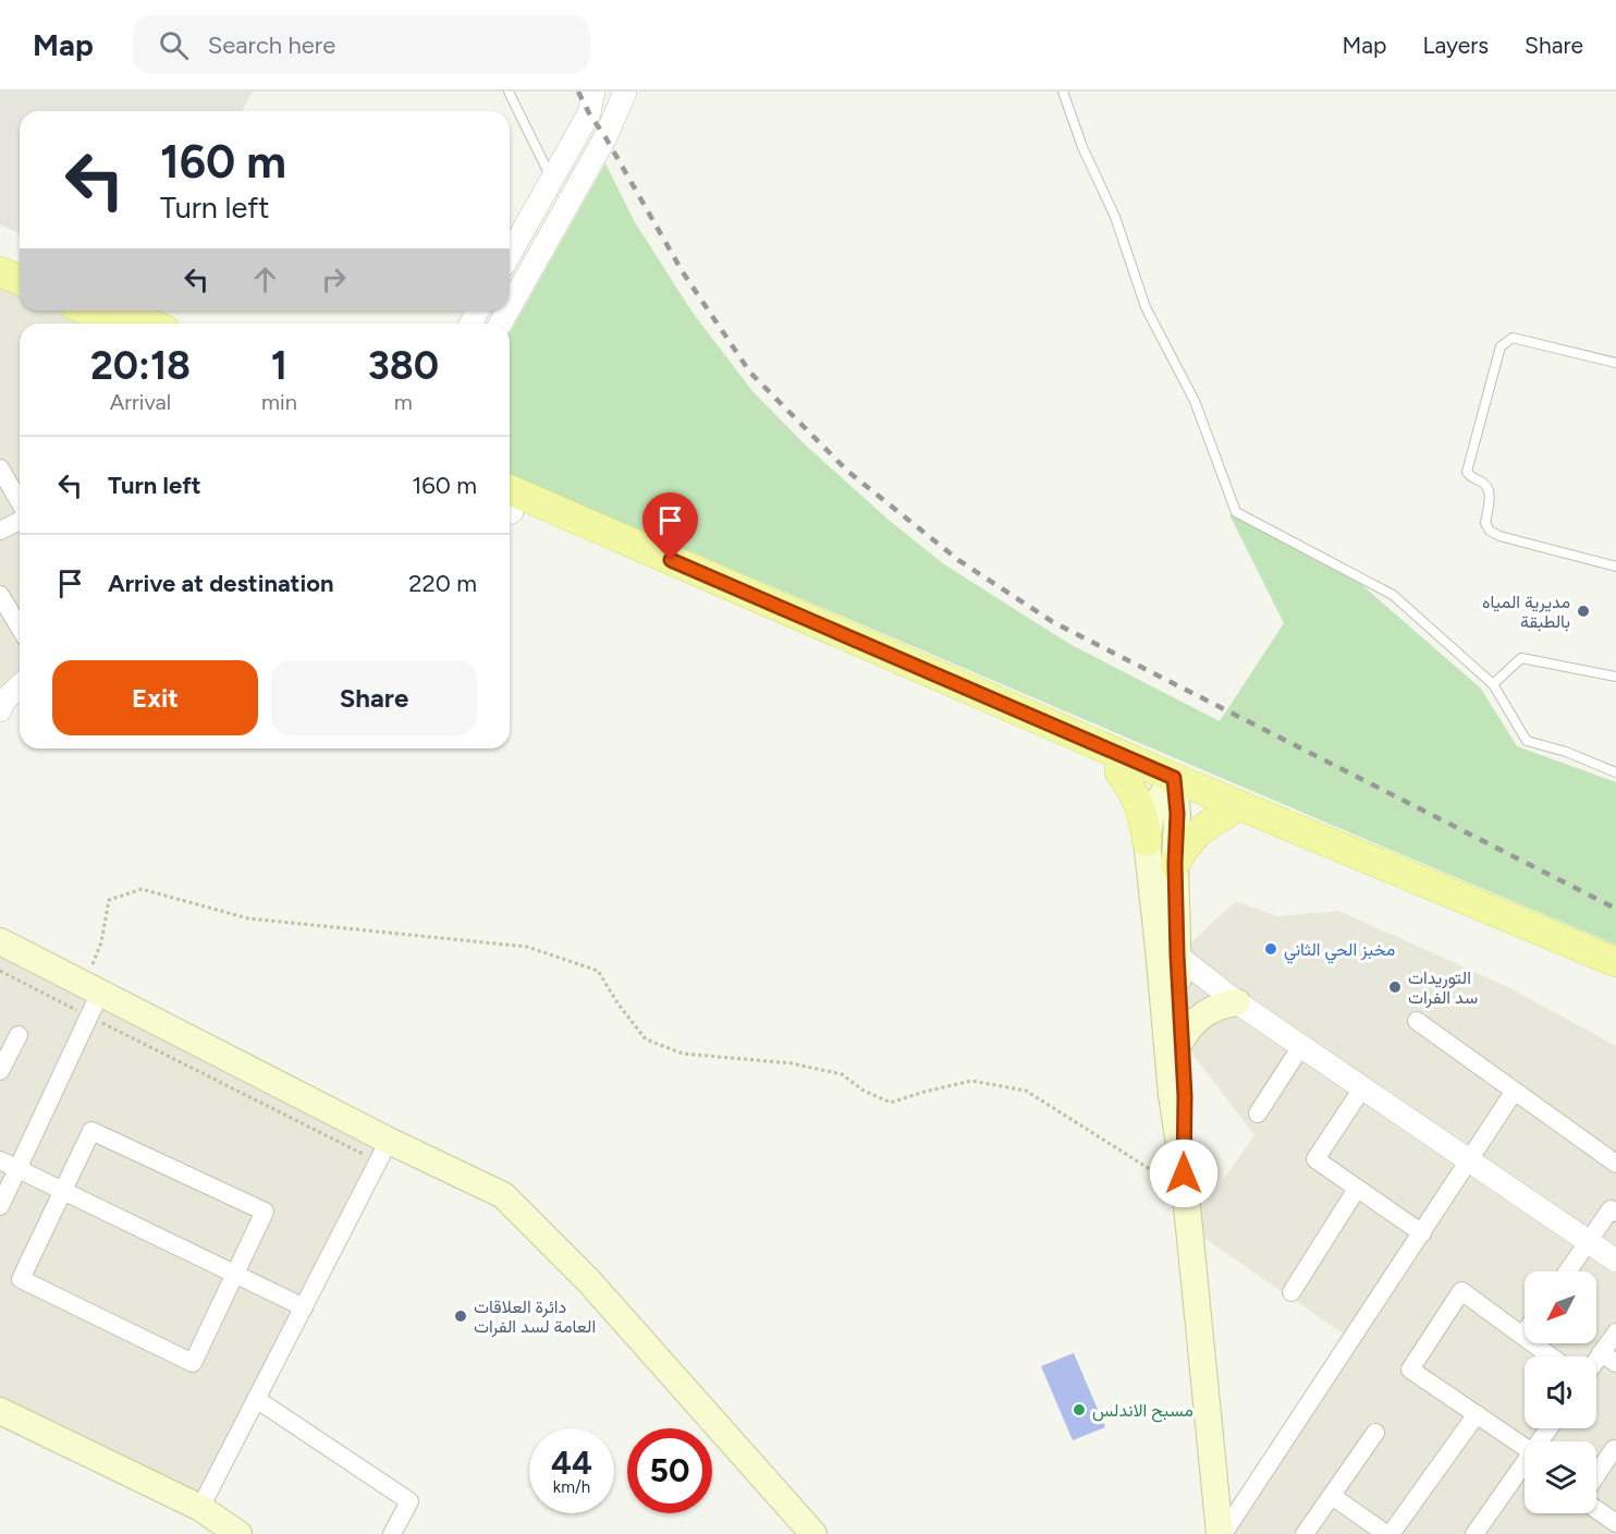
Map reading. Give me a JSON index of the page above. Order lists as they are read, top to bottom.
{
  "places": [
    "مديرية المياه بالطبقة",
    "مخبز الحي الثاني",
    "التوريدات سد الفرات",
    "دائرة العلاقات العامة لسد الفرات",
    "مسبح الاندلس"
  ],
  "north": "bottom left",
  "page": {
    "header": "Map",
    "search": "Search here",
    "nav": ["Map", "Layers", "Share"],
    "turn": ["160 m", "Turn left"],
    "eta": [
      "20:18",
      "Arrival",
      "1",
      "min",
      "380",
      "m"
    ],
    "list": [
      {
        "name": "Turn left",
        "value": "160 m"
      },
      {
        "name": "Arrive at destination",
        "value": "220 m"
      }
    ],
    "buttons": ["Exit", "Share"],
    "speed": "44 km/h",
    "limit": "50"
  }
}
